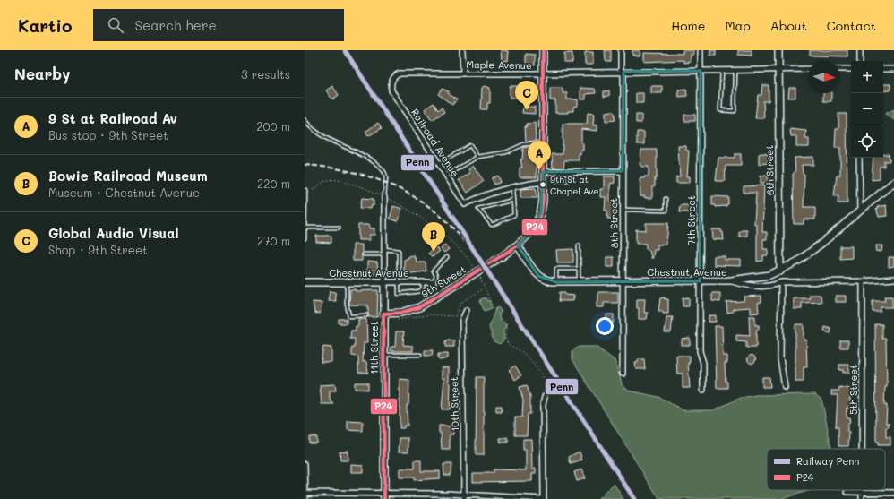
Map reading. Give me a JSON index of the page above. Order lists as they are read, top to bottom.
{
  "streets": {
    "street": [
      "Maple Avenue",
      "Railroad Avenue",
      "6th Street",
      "7th Street",
      "8th Street",
      "Chestnut Avenue",
      "9th Street",
      "11th Street",
      "5th Street",
      "10th Street"
    ]
  },
  "crossings": [
    ["Maple Avenue", "Railroad Avenue"],
    ["Maple Avenue", "6th Street"],
    ["Maple Avenue", "7th Street"],
    ["Maple Avenue", "8th Street"],
    ["Maple Avenue", "9th Street"],
    ["7th Street", "Chestnut Avenue"],
    ["8th Street", "Chestnut Avenue"],
    ["Chestnut Avenue", "9th Street"],
    ["Chestnut Avenue", "11th Street"],
    ["Chestnut Avenue", "5th Street"],
    ["9th Street", "11th Street"]
  ],
  "places": ["9th St at Chapel Ave"],
  "lines": ["rail line Penn", "transit line P24"],
  "legend": ["Railway Penn", "P24"],
  "north": "right",
  "page": {
    "header": "Kartio",
    "search": "Search here",
    "nav": [
      "Home",
      "Map",
      "About",
      "Contact"
    ],
    "heading": ["Nearby", "3 results"],
    "map_buttons": ["+", "−"],
    "pins": ["C", "A", "B"],
    "list": [
      {
        "mark": "A",
        "name": "9 St at Railroad Av",
        "note": "Bus stop · 9th Street",
        "value": "200 m"
      },
      {
        "mark": "B",
        "name": "Bowie Railroad Museum",
        "note": "Museum · Chestnut Avenue",
        "value": "220 m"
      },
      {
        "mark": "C",
        "name": "Global Audio Visual",
        "note": "Shop · 9th Street",
        "value": "270 m"
      }
    ]
  }
}
